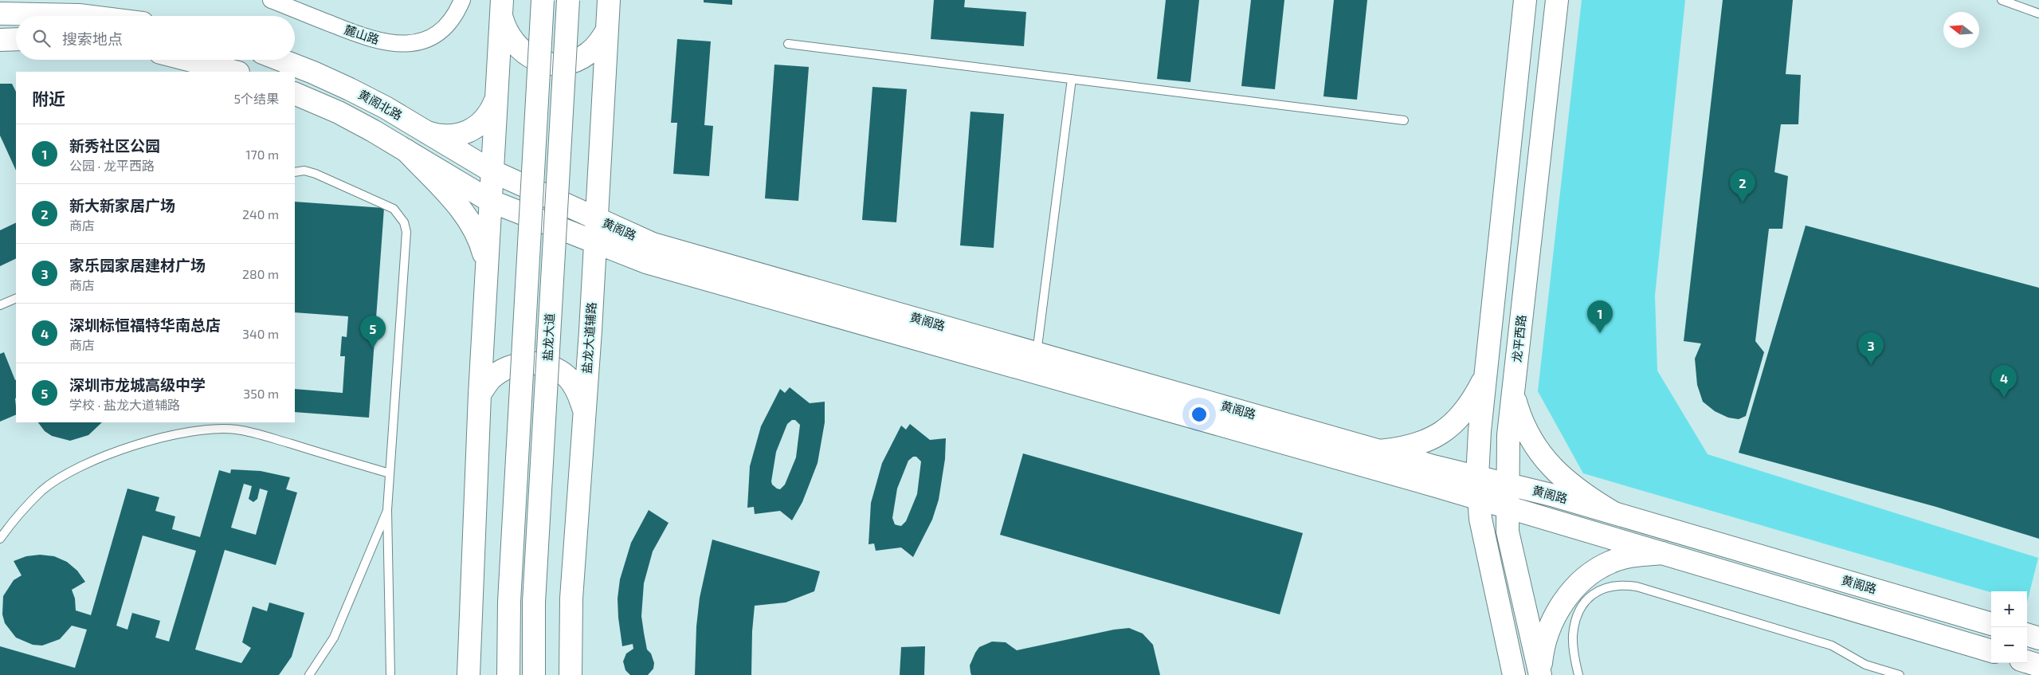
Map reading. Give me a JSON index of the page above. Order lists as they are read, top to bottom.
{
  "streets": {
    "main road": [
      "黄阁北路",
      "黄阁路",
      "盐龙大道",
      "盐龙大道辅路",
      "龙平西路"
    ],
    "street": ["麓山路"]
  },
  "crossings": [
    ["黄阁北路", "黄阁路"],
    ["黄阁路", "盐龙大道辅路"],
    ["黄阁路", "龙平西路"]
  ],
  "north": "left",
  "page": {
    "search": "搜索地点",
    "heading": ["附近", "5个结果"],
    "list": [
      {
        "mark": "1",
        "name": "新秀社区公园",
        "note": "公园 · 龙平西路",
        "value": "170 m"
      },
      {
        "mark": "2",
        "name": "新大新家居广场",
        "note": "商店",
        "value": "240 m"
      },
      {
        "mark": "3",
        "name": "家乐园家居建材广场",
        "note": "商店",
        "value": "280 m"
      },
      {
        "mark": "4",
        "name": "深圳标恒福特华南总店",
        "note": "商店",
        "value": "340 m"
      },
      {
        "mark": "5",
        "name": "深圳市龙城高级中学",
        "note": "学校 · 盐龙大道辅路",
        "value": "350 m"
      }
    ],
    "pins": [
      "2",
      "1",
      "5",
      "3",
      "4"
    ],
    "map_buttons": ["+", "−"]
  }
}
